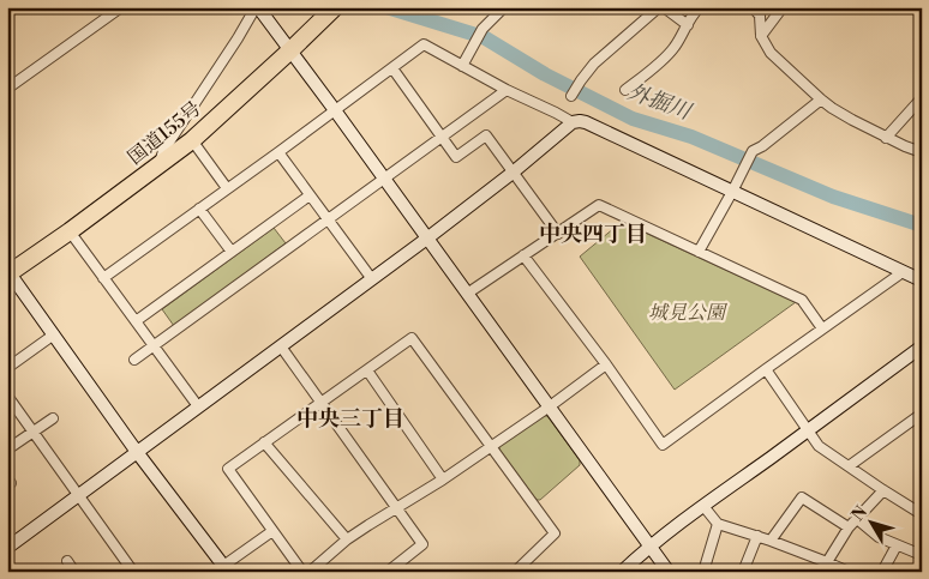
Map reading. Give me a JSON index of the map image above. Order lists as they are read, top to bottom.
{
  "streets": {
    "highway": ["国道155号"]
  },
  "districts": ["中央四丁目", "中央三丁目"],
  "water": ["外掘川"],
  "parks": ["城見公園"],
  "north": "top left"
}
